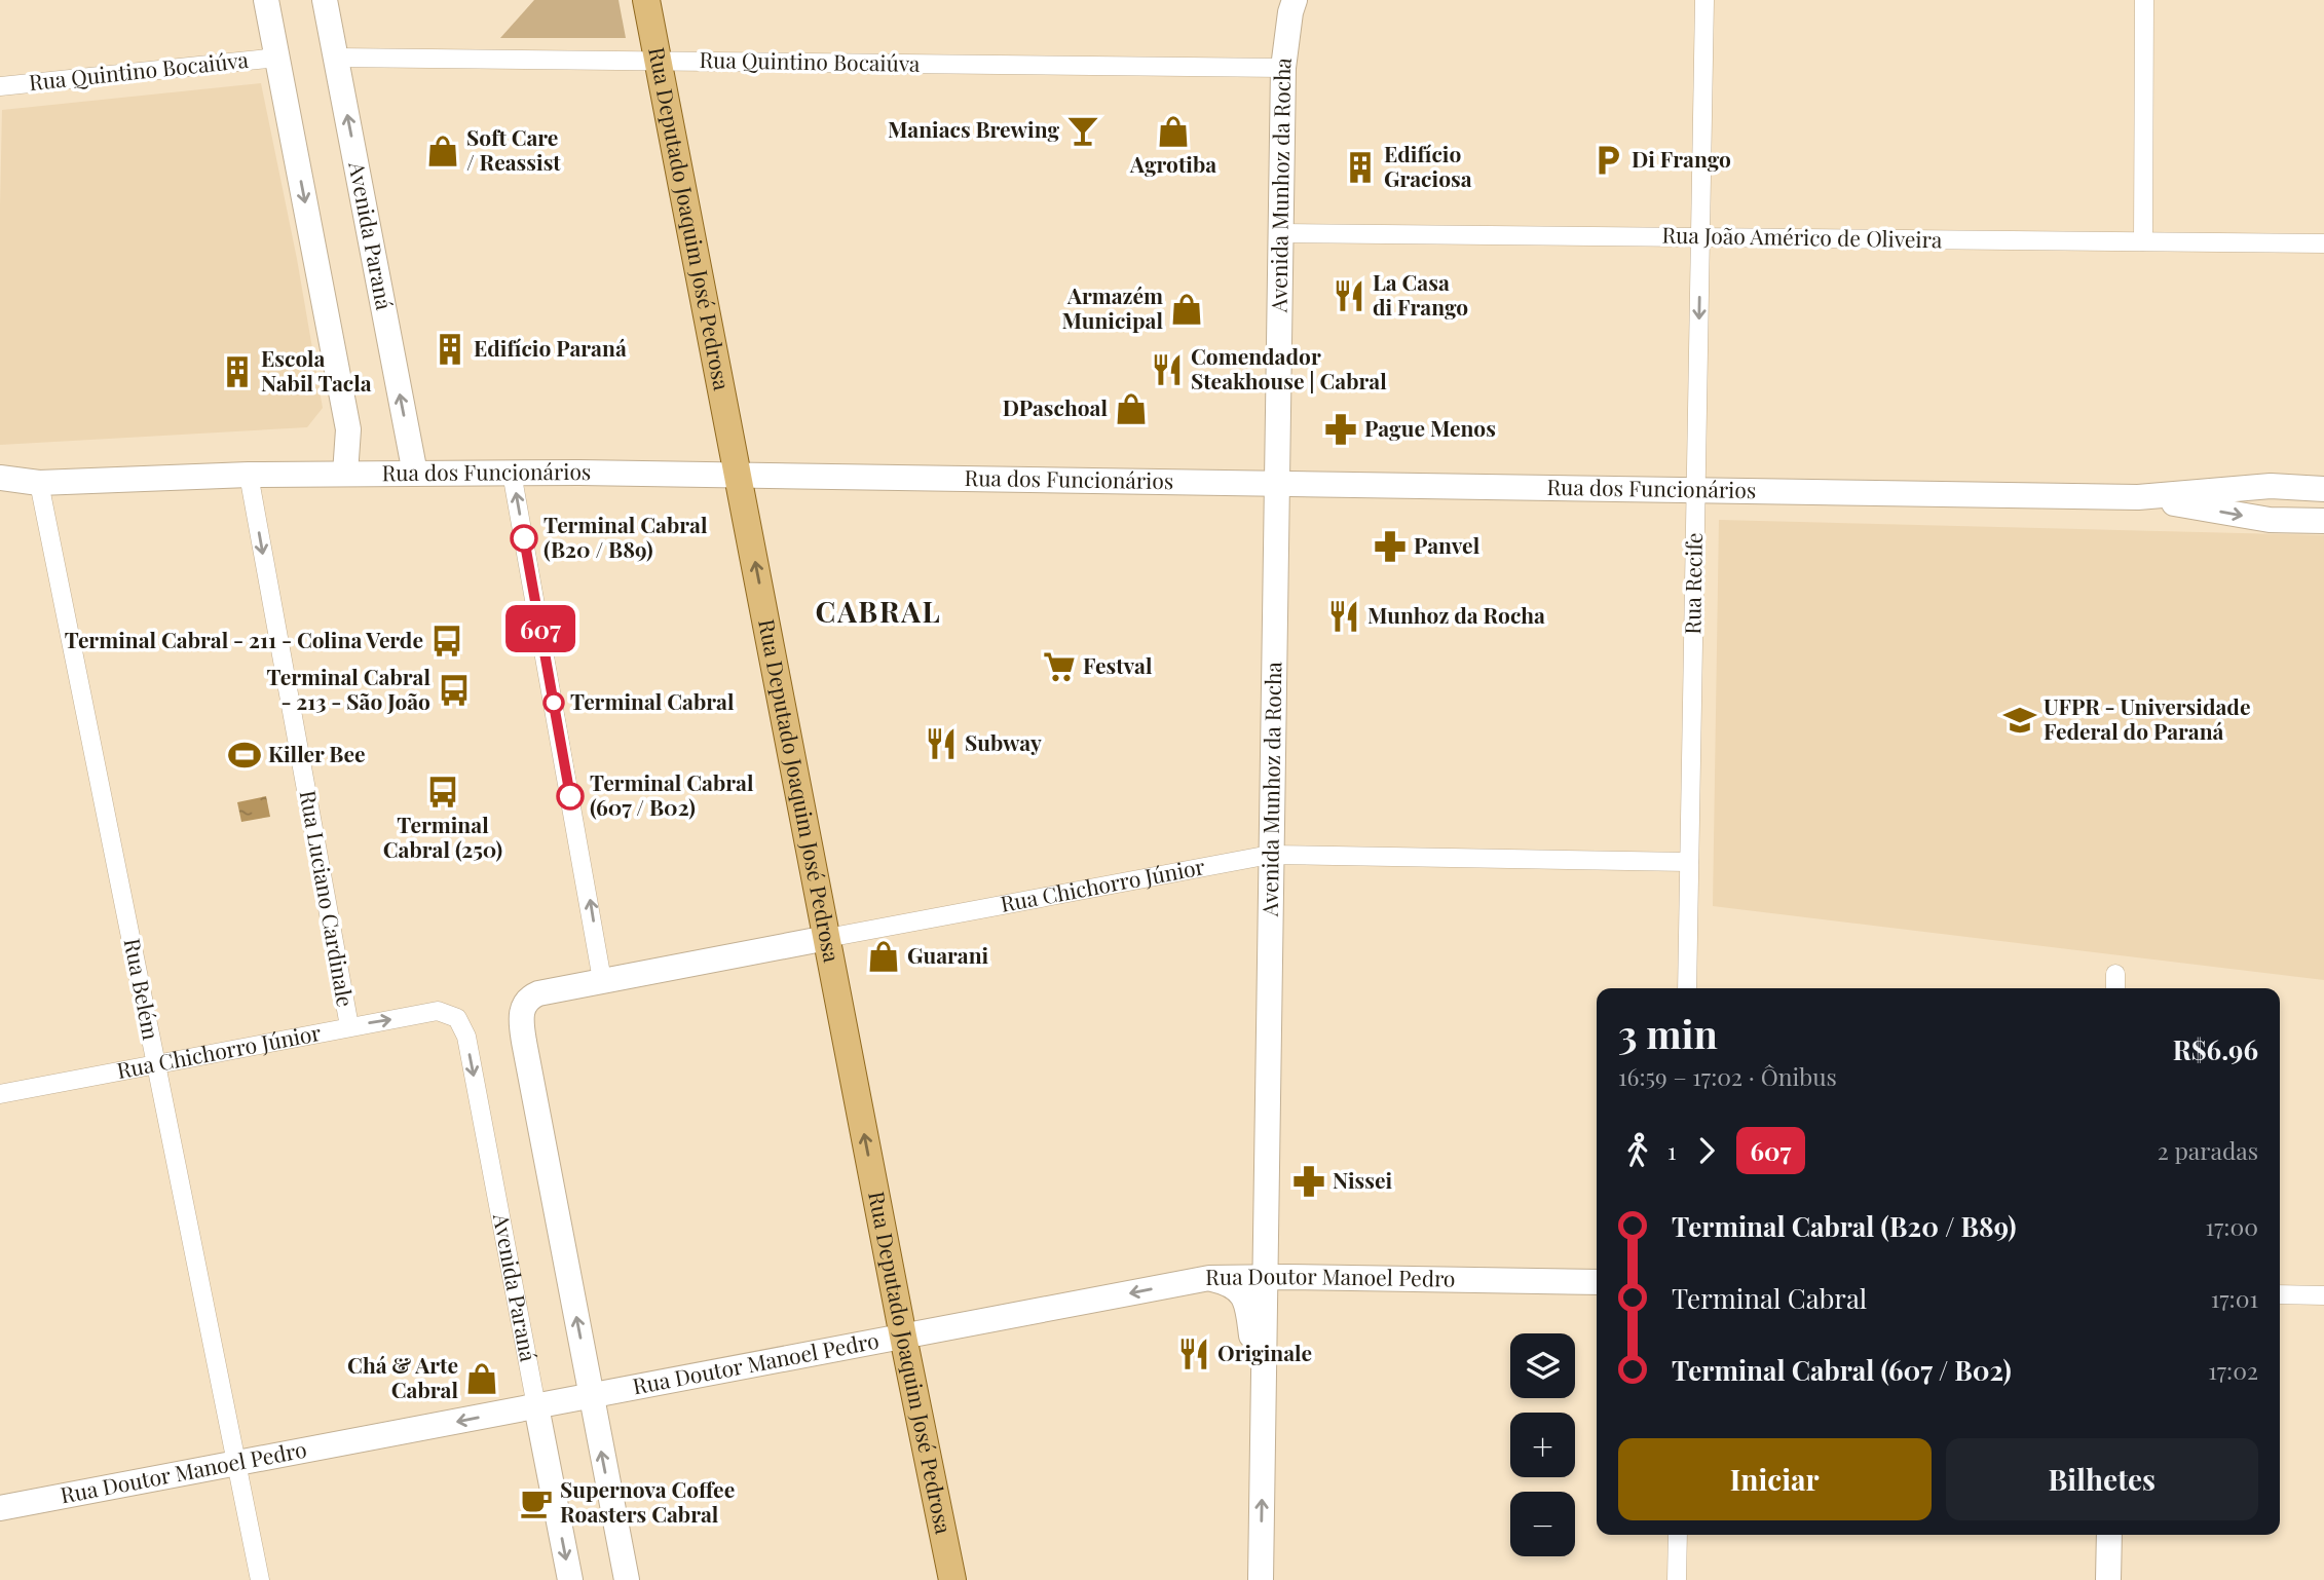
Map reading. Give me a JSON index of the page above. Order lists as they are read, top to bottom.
{
  "streets": {
    "main road": ["Rua Deputado Joaquim José Pedrosa"],
    "street": [
      "Rua Quintino Bocaiúva",
      "Avenida Munhoz da Rocha",
      "Avenida Paraná",
      "Rua João Américo de Oliveira",
      "Rua dos Funcionários",
      "Rua Recife",
      "Rua Chichorro Júnior",
      "Rua Luciano Cardinale",
      "Rua Belém",
      "Rua Doutor Manoel Pedro"
    ]
  },
  "crossings": [
    ["Rua Quintino Bocaiúva", "Avenida Munhoz da Rocha"],
    ["Rua Quintino Bocaiúva", "Rua Deputado Joaquim José Pedrosa"],
    ["Rua Quintino Bocaiúva", "Avenida Paraná"],
    ["Avenida Munhoz da Rocha", "Rua João Américo de Oliveira"],
    ["Avenida Munhoz da Rocha", "Rua dos Funcionários"],
    ["Avenida Munhoz da Rocha", "Rua Chichorro Júnior"],
    ["Avenida Munhoz da Rocha", "Rua Doutor Manoel Pedro"],
    ["Rua Deputado Joaquim José Pedrosa", "Rua dos Funcionários"],
    ["Rua Deputado Joaquim José Pedrosa", "Rua Chichorro Júnior"],
    ["Rua Deputado Joaquim José Pedrosa", "Rua Doutor Manoel Pedro"],
    ["Avenida Paraná", "Rua dos Funcionários"],
    ["Avenida Paraná", "Rua Chichorro Júnior"],
    ["Avenida Paraná", "Rua Doutor Manoel Pedro"],
    ["Rua João Américo de Oliveira", "Rua Recife"],
    ["Rua dos Funcionários", "Rua Recife"],
    ["Rua dos Funcionários", "Rua Luciano Cardinale"],
    ["Rua dos Funcionários", "Rua Belém"],
    ["Rua Recife", "Rua Chichorro Júnior"],
    ["Rua Chichorro Júnior", "Rua Luciano Cardinale"],
    ["Rua Chichorro Júnior", "Rua Belém"],
    ["Rua Chichorro Júnior", "Rua Doutor Manoel Pedro"],
    ["Rua Belém", "Rua Doutor Manoel Pedro"]
  ],
  "one_way": ["Rua Deputado Joaquim José Pedrosa", "Rua Luciano Cardinale", "Rua Doutor Manoel Pedro"],
  "districts": ["CABRAL"],
  "places": {
    "bar": ["Maniacs Brewing"],
    "shop": [
      "Agrotiba",
      "Soft Care / Reassist",
      "Armazém Municipal",
      "DPaschoal",
      "Guarani",
      "Chá & Arte Cabral"
    ],
    "parking": ["Di Frango"],
    "building": ["Edifício Graciosa", "Edifício Paraná", "Escola Nabil Tacla"],
    "restaurant": [
      "La Casa di Frango",
      "Comendador Steakhouse | Cabral",
      "Munhoz da Rocha",
      "Subway",
      "Originale"
    ],
    "pharmacy": ["Pague Menos", "Panvel", "Nissei"],
    "other": ["Terminal Cabral (B20 / B89)", "Terminal Cabral", "Terminal Cabral (607 / B02)"],
    "bus stop": ["Terminal Cabral - 211 - Colina Verde", "Terminal Cabral - 213 - São João", "Terminal Cabral (250)"],
    "supermarket": ["Festval"],
    "school or university": ["UFPR - Universidade Federal do Paraná"],
    "sports": ["Killer Bee"],
    "cafe": ["Supernova Coffee Roasters Cabral"]
  },
  "lines": ["bus line 607"],
  "page": {
    "on_map": "607",
    "heading": ["3 min", "16:59 – 17:02 · Ônibus", "R$6.96"],
    "legs": ["1", "607", "2 paradas"],
    "list": [
      {
        "name": "Terminal Cabral (B20 / B89)",
        "value": "17:00"
      },
      {
        "name": "Terminal Cabral",
        "value": "17:01"
      },
      {
        "name": "Terminal Cabral (607 / B02)",
        "value": "17:02"
      }
    ],
    "map_buttons": ["+", "−"],
    "buttons": ["Iniciar", "Bilhetes"]
  }
}
